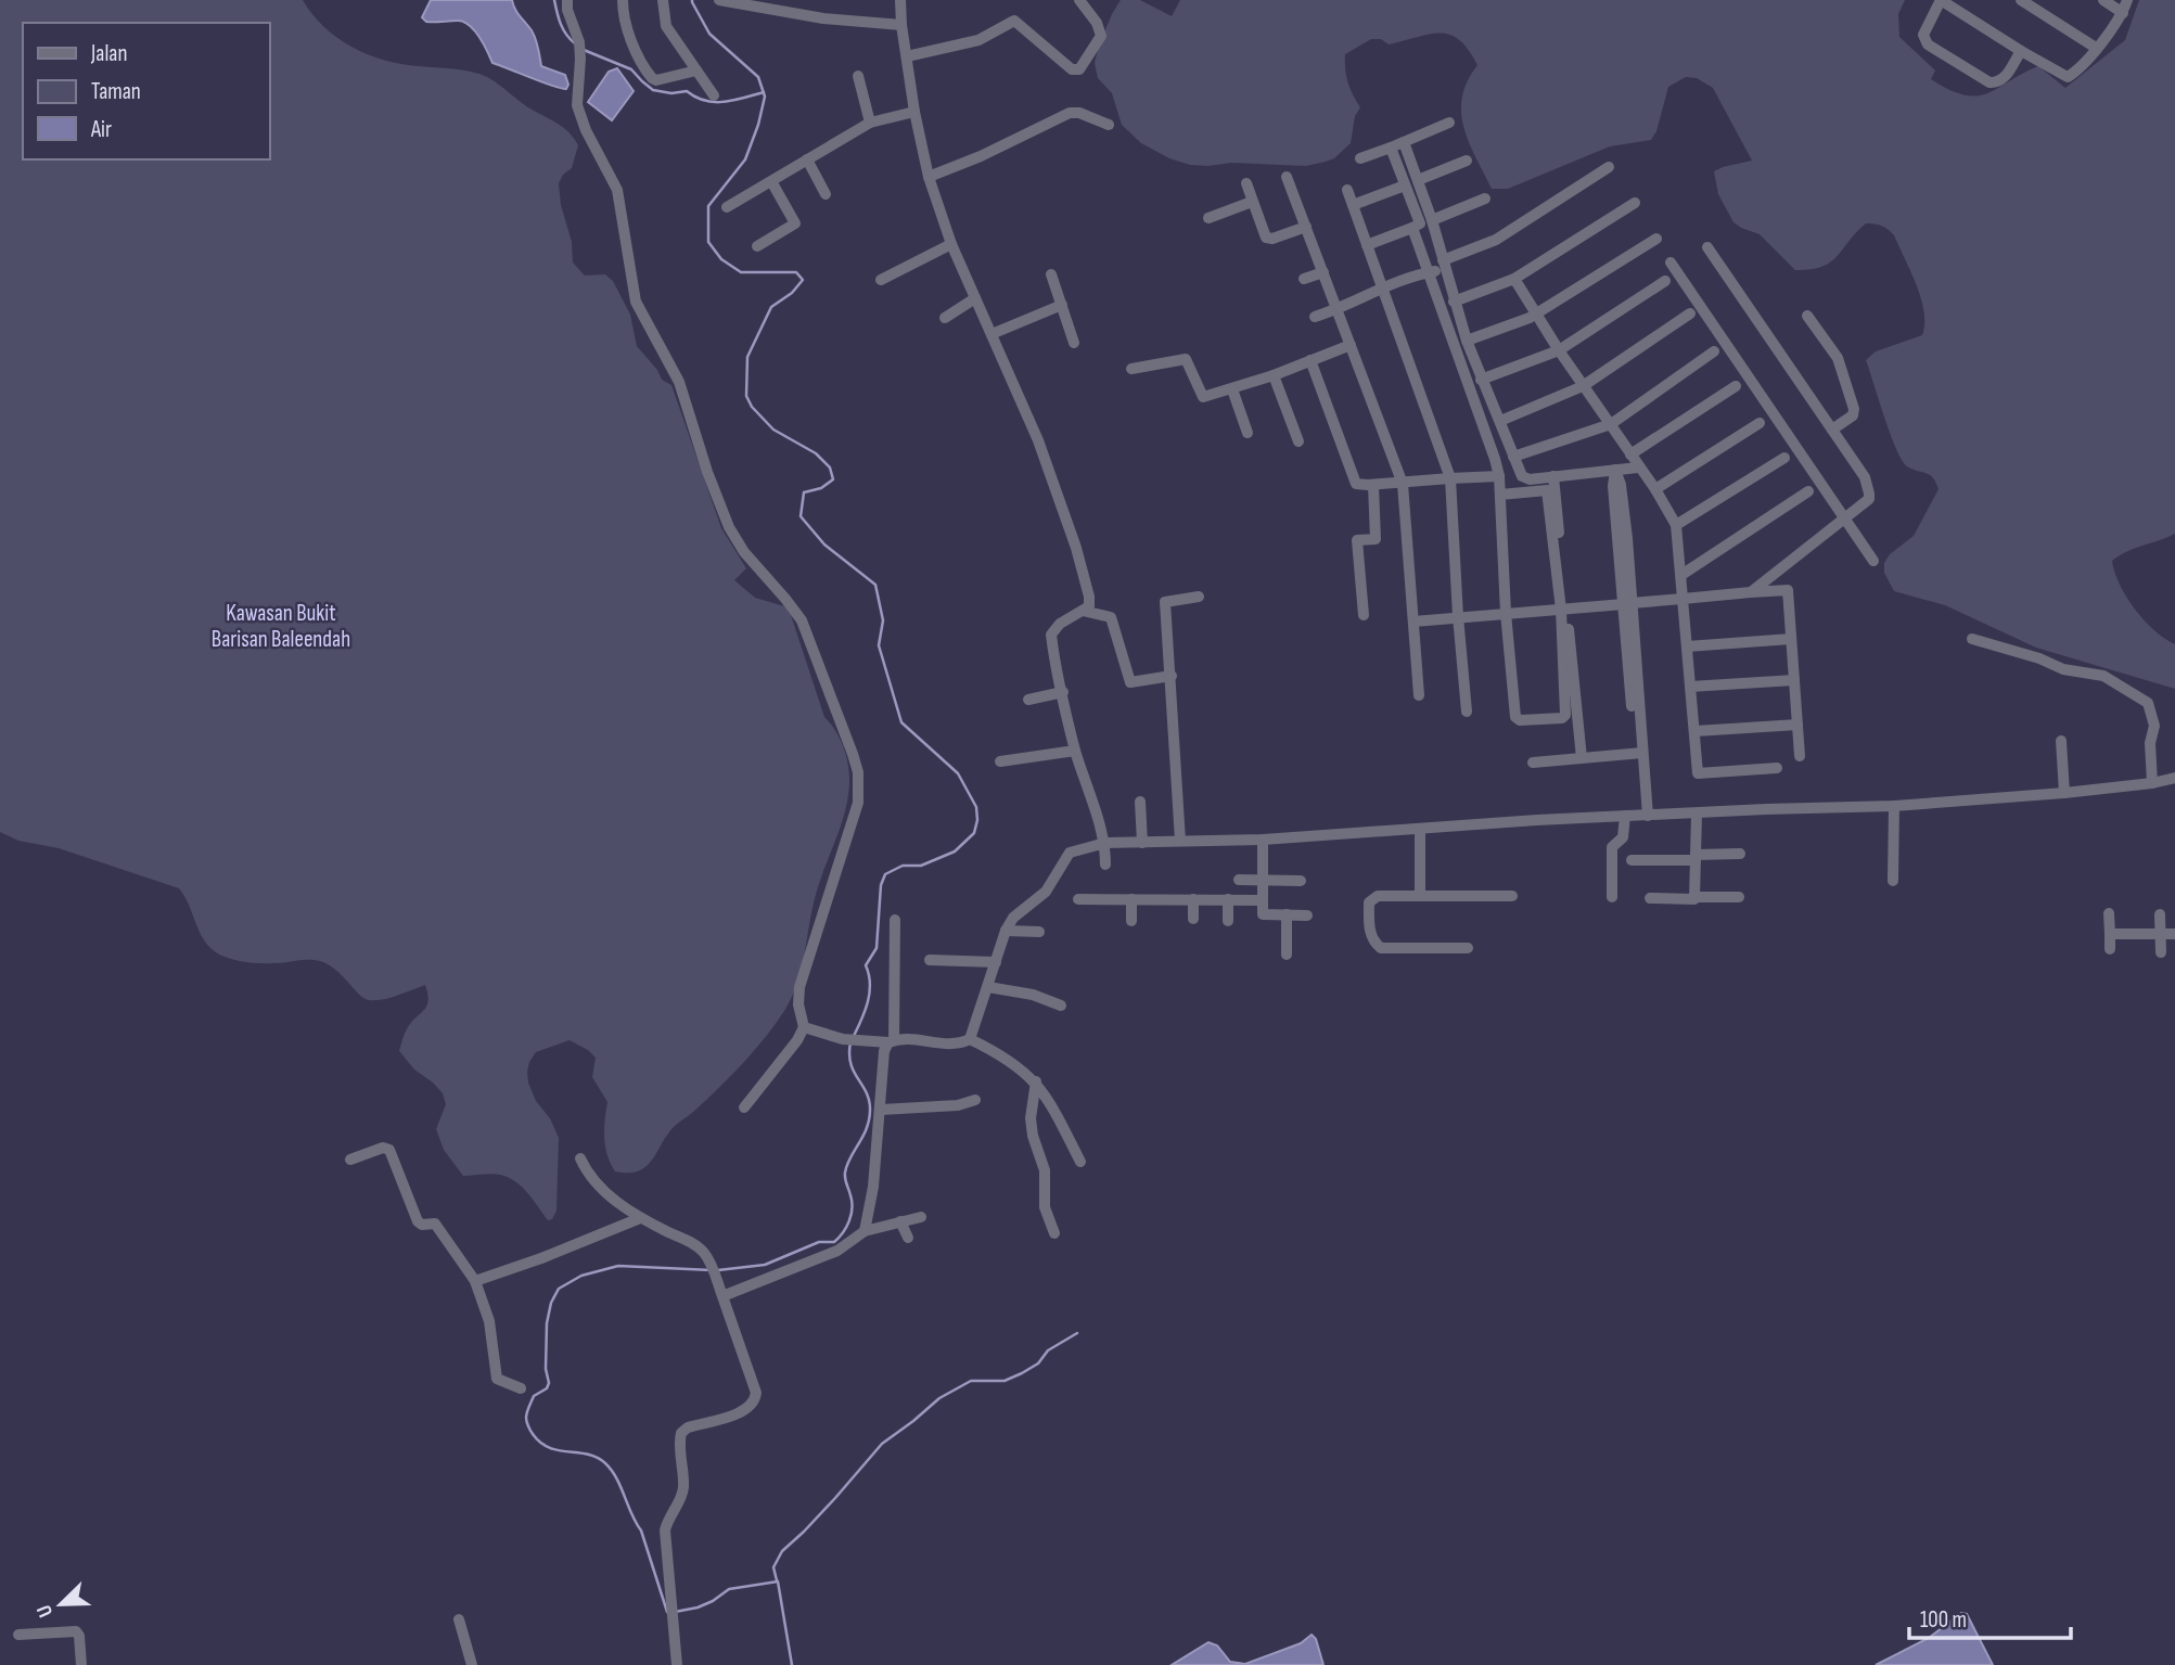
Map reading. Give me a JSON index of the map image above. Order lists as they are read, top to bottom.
{
  "parks": ["Kawasan Bukit Barisan Baleendah"],
  "legend": ["Jalan", "Taman", "Air"],
  "scale_bar": "100 m",
  "north": "bottom left"
}
